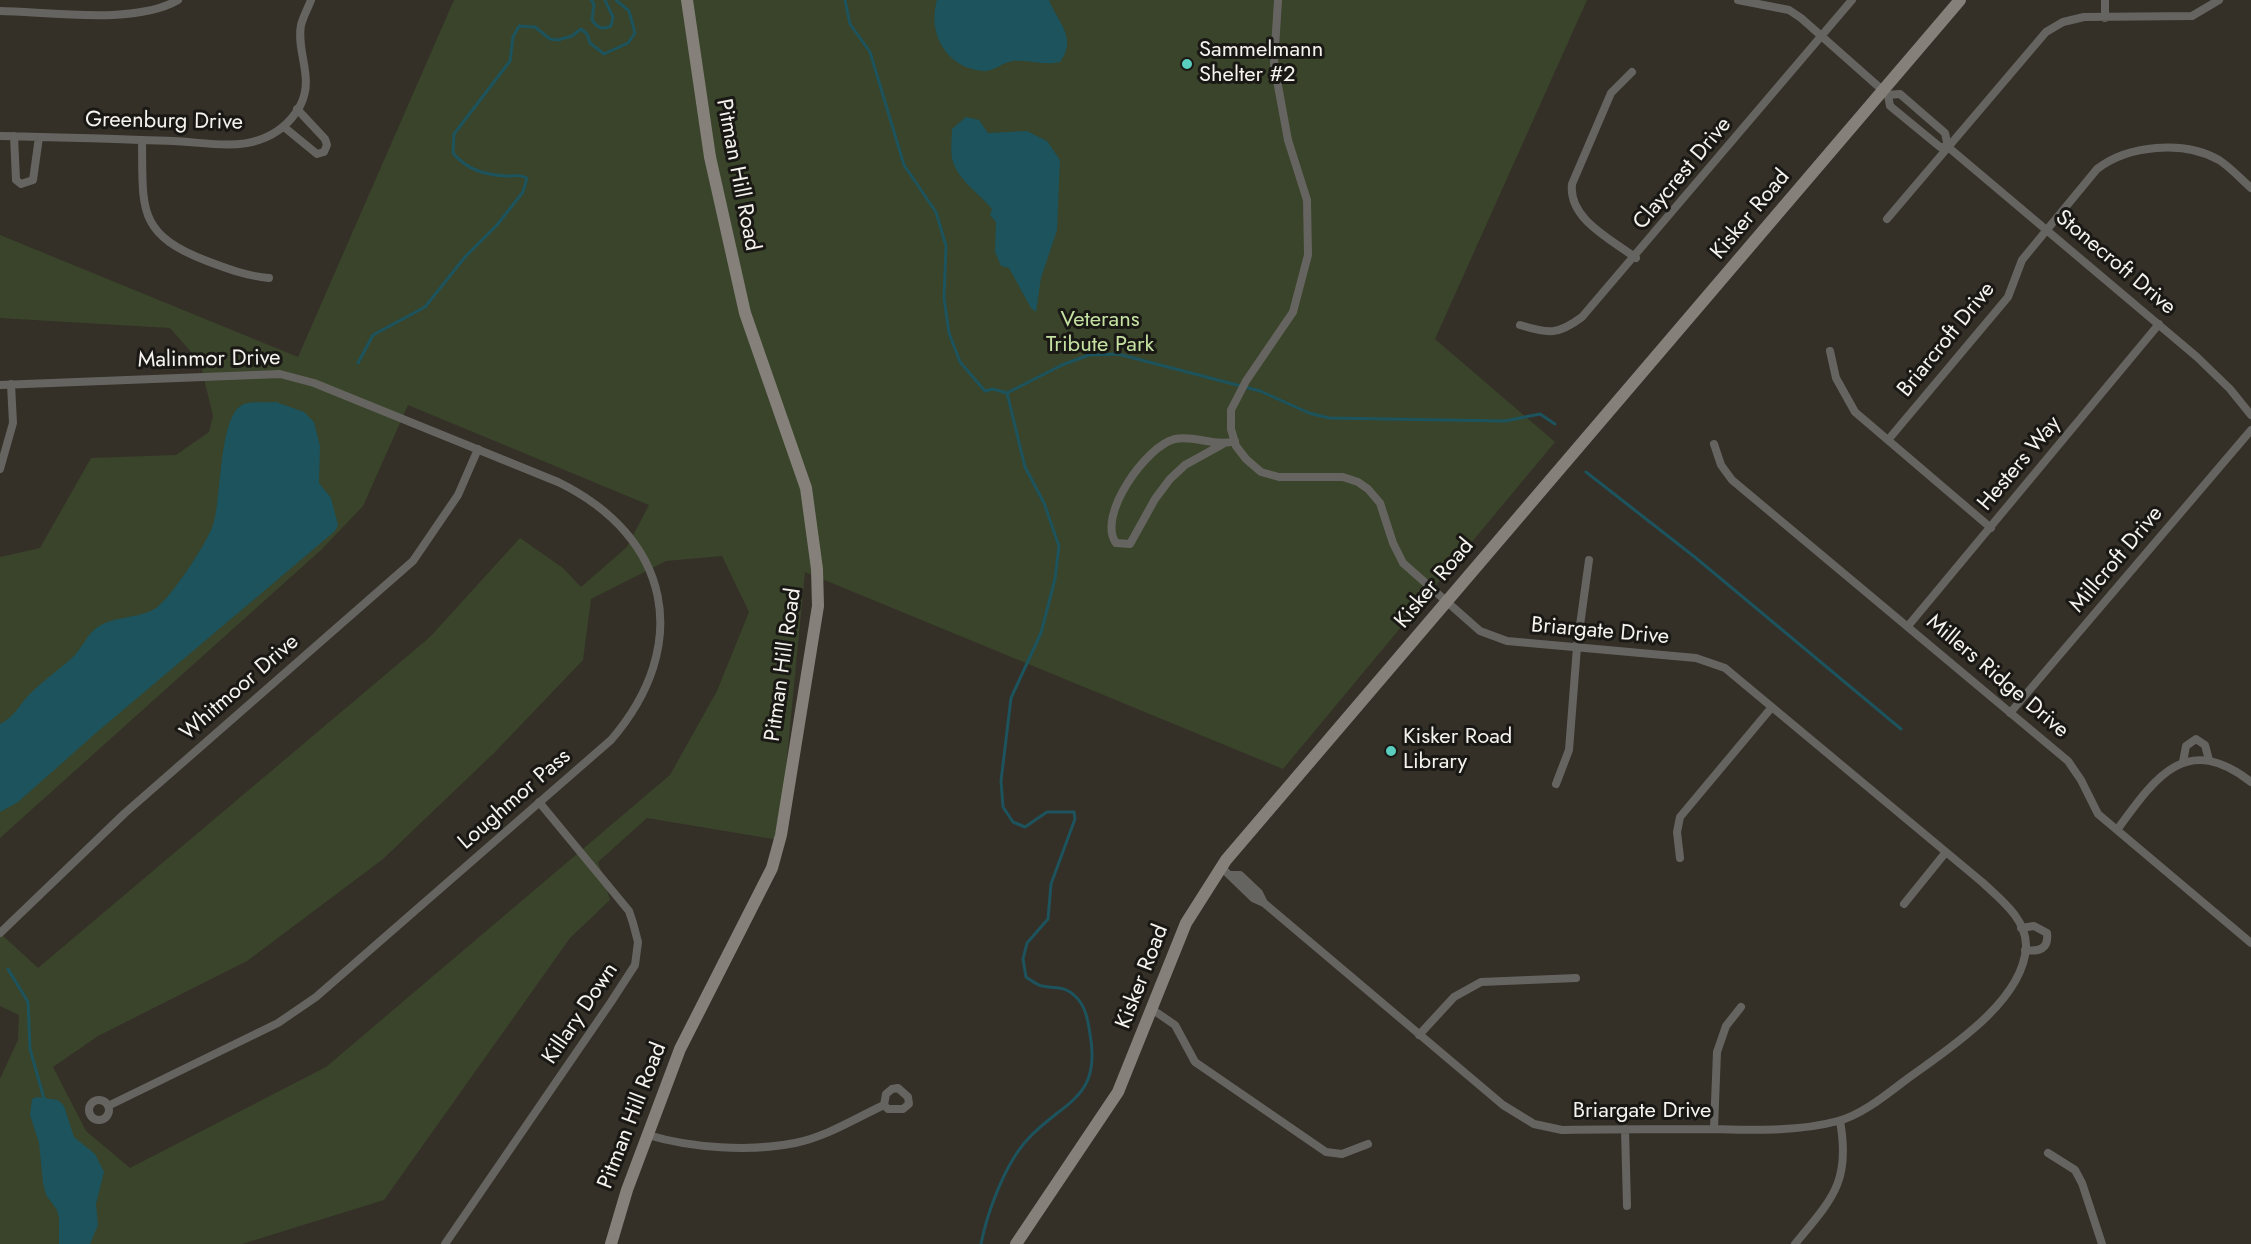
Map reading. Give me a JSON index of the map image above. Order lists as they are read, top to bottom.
{
  "streets": {
    "main road": ["Pitman Hill Road", "Kisker Road"],
    "street": [
      "Greenburg Drive",
      "Claycrest Drive",
      "Stonecroft Drive",
      "Briarcroft Drive",
      "Malinmor Drive",
      "Hesters Way",
      "Millcroft Drive",
      "Briargate Drive",
      "Millers Ridge Drive",
      "Whitmoor Drive",
      "Loughmor Pass",
      "Killary Down"
    ]
  },
  "crossings": [
    ["Kisker Road", "Stonecroft Drive"],
    ["Kisker Road", "Briargate Drive"],
    ["Stonecroft Drive", "Briarcroft Drive"],
    ["Stonecroft Drive", "Hesters Way"],
    ["Malinmor Drive", "Whitmoor Drive"],
    ["Malinmor Drive", "Loughmor Pass"],
    ["Hesters Way", "Millers Ridge Drive"],
    ["Millcroft Drive", "Millers Ridge Drive"],
    ["Whitmoor Drive", "Loughmor Pass"],
    ["Loughmor Pass", "Killary Down"]
  ],
  "parks": ["Veterans Tribute Park"],
  "places": ["Sammelmann Shelter #2", "Kisker Road Library"]
}
